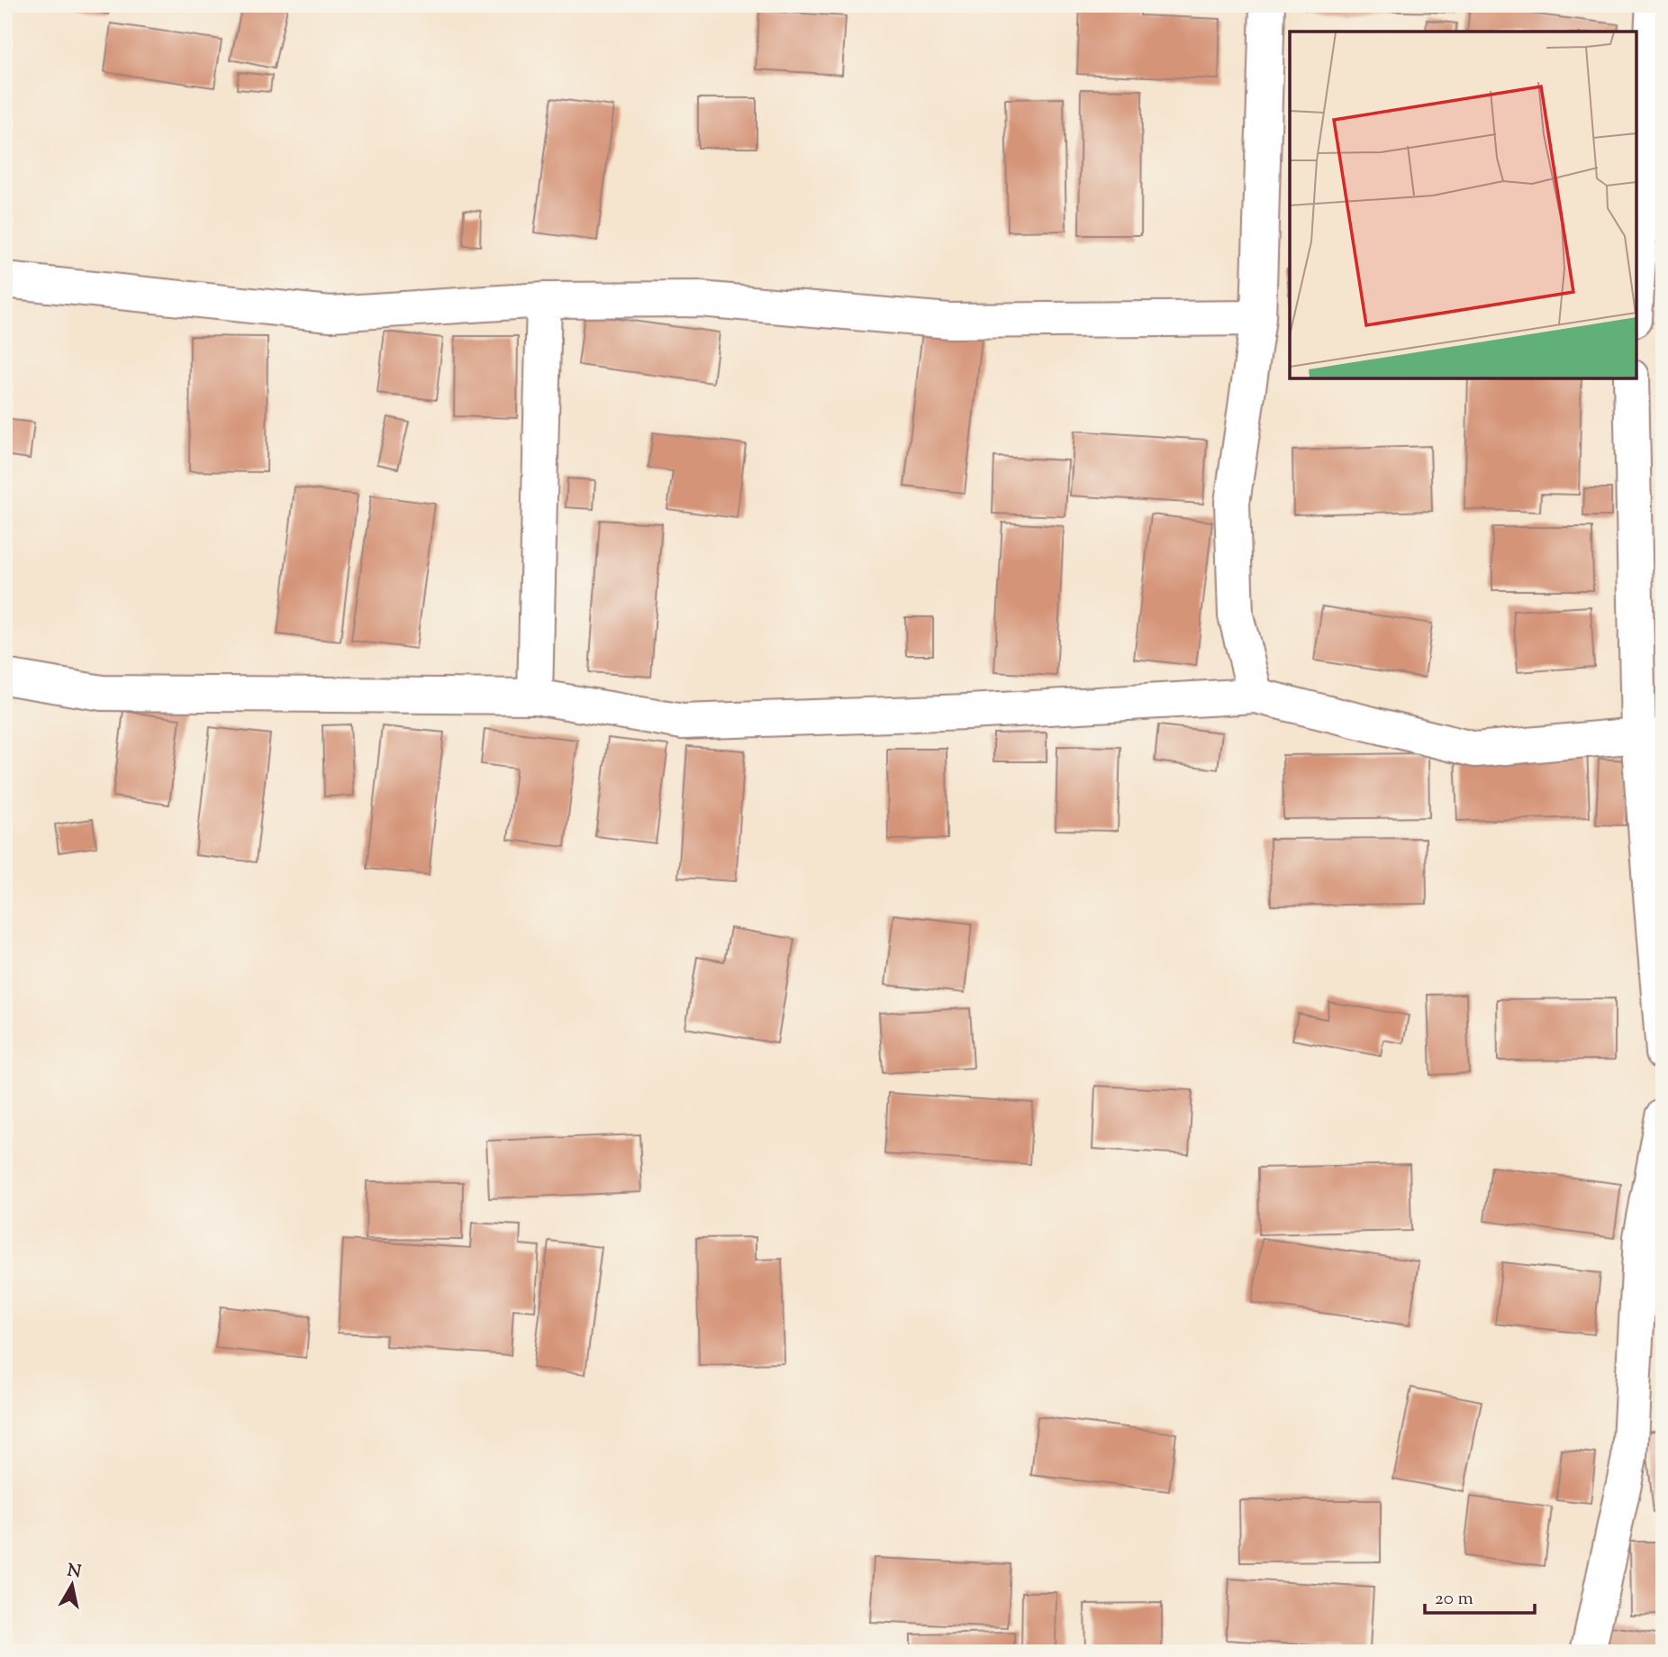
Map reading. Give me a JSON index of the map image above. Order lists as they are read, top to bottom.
{
  "scale_bar": "20 m",
  "north": "top"
}
